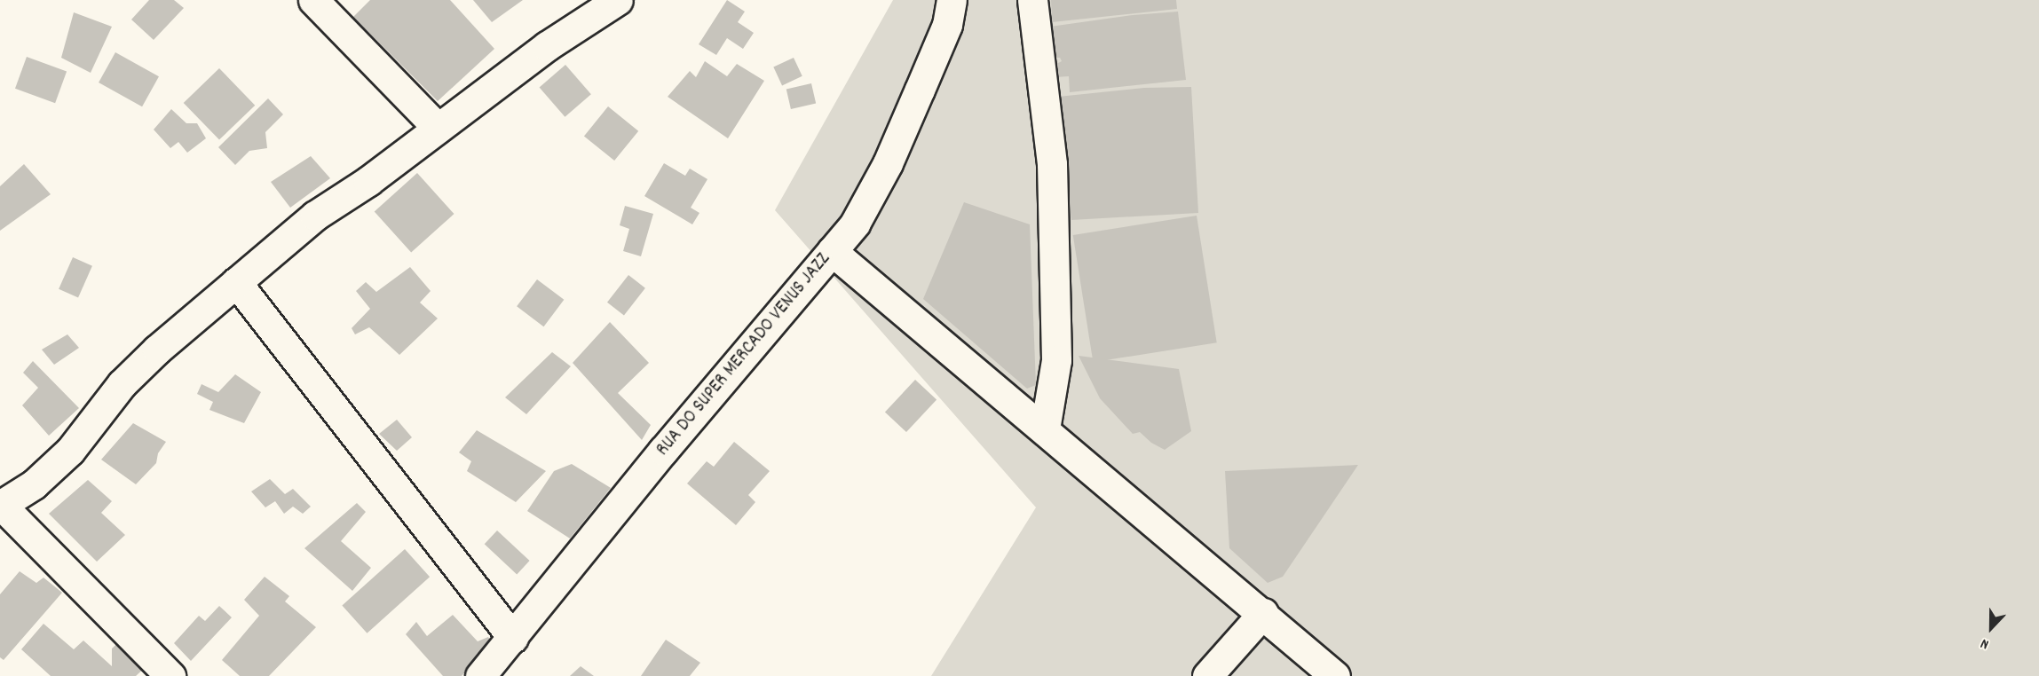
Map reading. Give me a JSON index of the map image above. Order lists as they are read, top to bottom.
{
  "streets": {
    "street": ["RUA DO SUPER MERCADO VENUS JAZZ"]
  },
  "north": "bottom"
}
